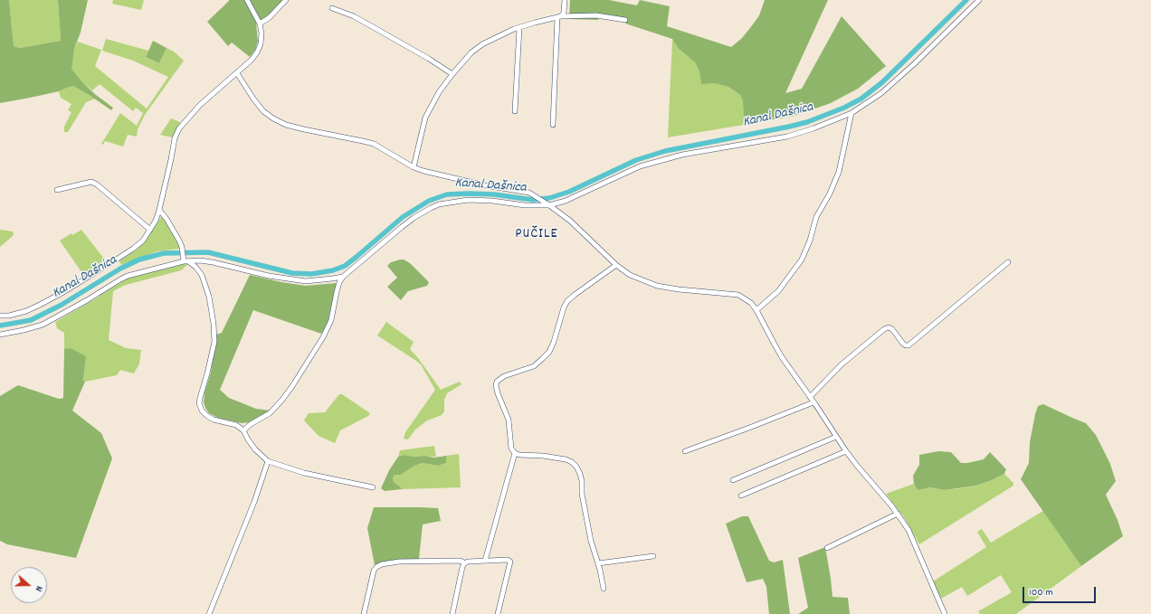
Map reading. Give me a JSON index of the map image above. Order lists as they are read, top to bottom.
{
  "districts": ["PUČILE"],
  "water": ["Kanal Dašnica"],
  "scale_bar": "100 m",
  "north": "right"
}
